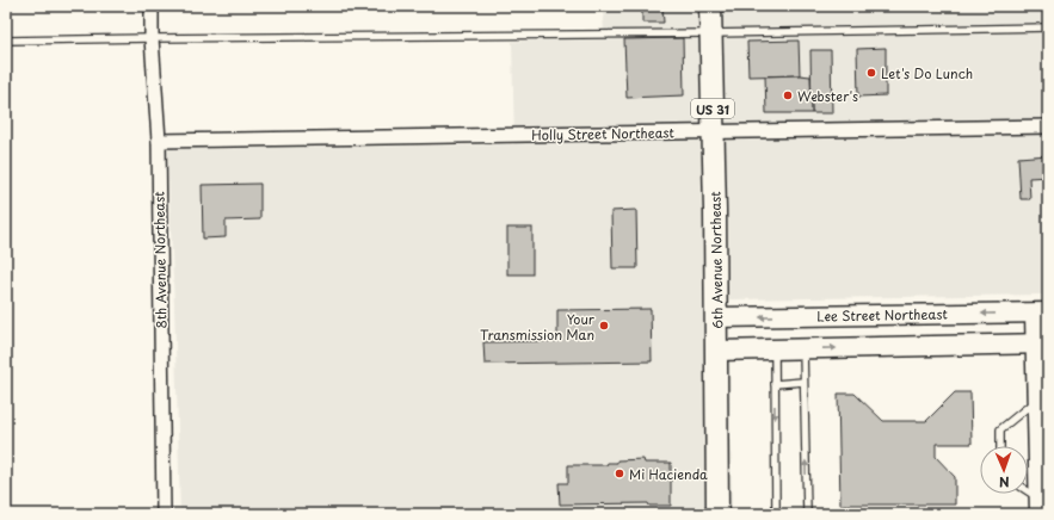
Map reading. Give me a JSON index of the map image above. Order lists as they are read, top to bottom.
{
  "streets": {
    "main road": ["US 31", "6th Avenue Northeast"],
    "street": ["Holly Street Northeast", "8th Avenue Northeast", "Lee Street Northeast"]
  },
  "crossings": [
    ["Holly Street Northeast", "8th Avenue Northeast"],
    ["Holly Street Northeast", "6th Avenue Northeast"],
    ["6th Avenue Northeast", "Lee Street Northeast"]
  ],
  "places": [
    "Let's Do Lunch",
    "Webster's",
    "Your Transmission Man",
    "Mi Hacienda"
  ],
  "north": "bottom"
}
